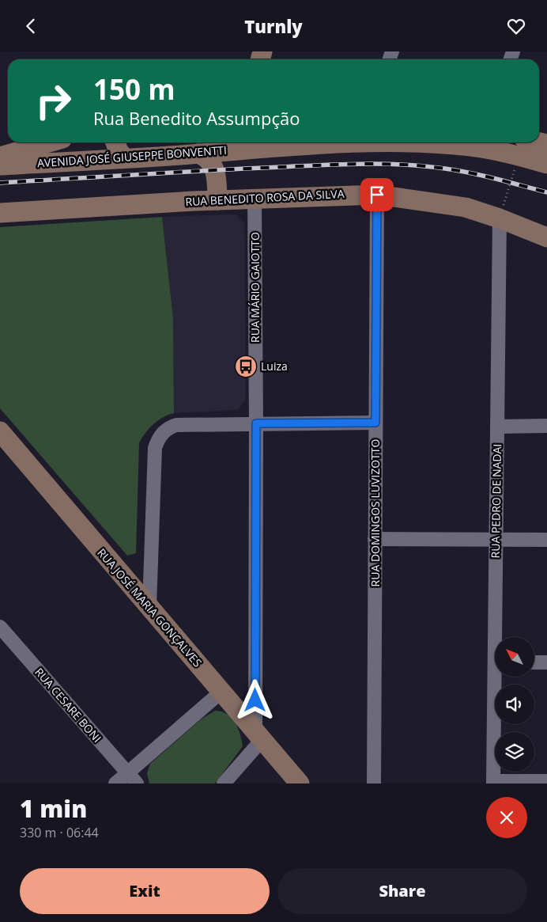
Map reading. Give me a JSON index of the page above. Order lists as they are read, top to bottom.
{
  "streets": {
    "street": [
      "AVENIDA JOSÉ GIUSEPPE BONVENTTI",
      "RUA BENEDITO ROSA DA SILVA",
      "RUA MÁRIO GAIOTTO",
      "RUA PEDRO DE NADAI",
      "RUA DOMINGOS LUVIZOTTO",
      "RUA JOSÉ MARIA GONÇALVES",
      "RUA CESARE BONI"
    ]
  },
  "crossings": [
    ["RUA BENEDITO ROSA DA SILVA", "RUA MÁRIO GAIOTTO"],
    ["RUA BENEDITO ROSA DA SILVA", "RUA PEDRO DE NADAI"],
    ["RUA BENEDITO ROSA DA SILVA", "RUA DOMINGOS LUVIZOTTO"],
    ["RUA MÁRIO GAIOTTO", "RUA JOSÉ MARIA GONÇALVES"]
  ],
  "places": {
    "bus stop": ["Luiza"]
  },
  "north": "top left",
  "page": {
    "header": "Turnly",
    "turn": ["150 m", "Rua Benedito Assumpção"],
    "heading": ["1 min", "330 m · 06:44"],
    "buttons": ["Exit", "Share"]
  }
}
